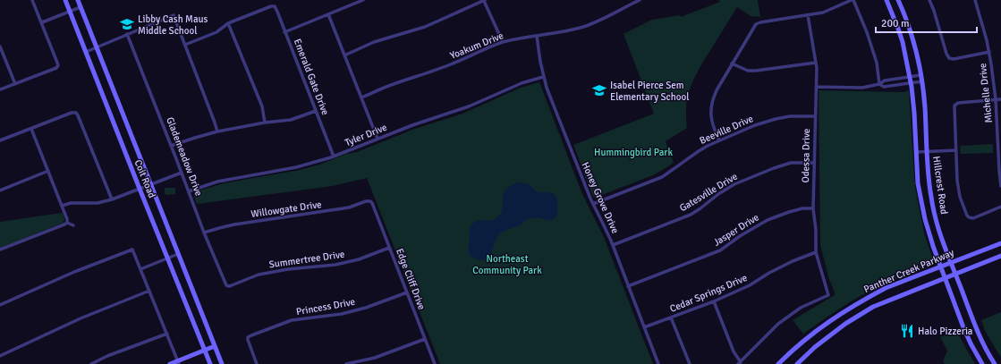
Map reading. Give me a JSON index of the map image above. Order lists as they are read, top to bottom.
{
  "streets": {
    "main road": ["Coit Road", "Hillcrest Road", "Panther Creek Parkway"],
    "street": [
      "Yoakum Drive",
      "Emerald Gate Drive",
      "Michelle Drive",
      "Beeville Drive",
      "Tyler Drive",
      "Odessa Drive",
      "Glademeadow Drive",
      "Gatesville Drive",
      "Honey Grove Drive",
      "Willowgate Drive",
      "Jasper Drive",
      "Summertree Drive",
      "Edge Cliff Drive",
      "Cedar Springs Drive",
      "Princess Drive"
    ]
  },
  "crossings": [
    ["Yoakum Drive", "Honey Grove Drive"],
    ["Emerald Gate Drive", "Tyler Drive"],
    ["Beeville Drive", "Odessa Drive"],
    ["Beeville Drive", "Honey Grove Drive"],
    ["Tyler Drive", "Glademeadow Drive"],
    ["Tyler Drive", "Honey Grove Drive"],
    ["Odessa Drive", "Gatesville Drive"],
    ["Odessa Drive", "Jasper Drive"],
    ["Odessa Drive", "Cedar Springs Drive"],
    ["Glademeadow Drive", "Willowgate Drive"],
    ["Glademeadow Drive", "Summertree Drive"],
    ["Hillcrest Road", "Panther Creek Parkway"],
    ["Gatesville Drive", "Honey Grove Drive"],
    ["Honey Grove Drive", "Jasper Drive"],
    ["Honey Grove Drive", "Cedar Springs Drive"],
    ["Willowgate Drive", "Edge Cliff Drive"],
    ["Summertree Drive", "Edge Cliff Drive"],
    ["Edge Cliff Drive", "Princess Drive"]
  ],
  "parks": ["Hummingbird Park", "Northeast Community Park"],
  "places": {
    "school or university": ["Libby Cash Maus Middle School", "Isabel Pierce Sem Elementary School"],
    "restaurant": ["Halo Pizzeria"]
  },
  "scale_bar": "200 m"
}
